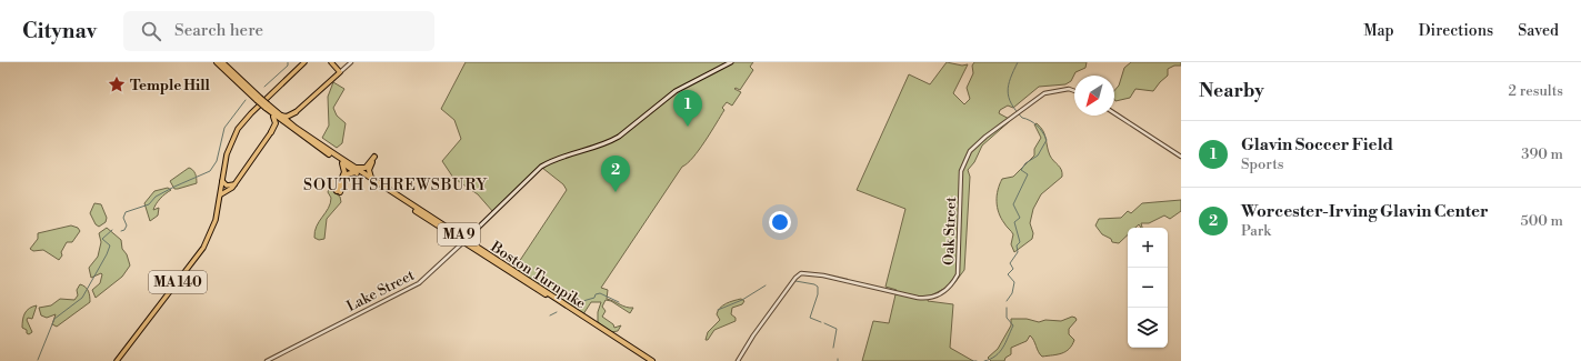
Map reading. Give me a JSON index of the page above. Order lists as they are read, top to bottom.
{
  "streets": {
    "highway": ["MA 9", "Boston Turnpike"],
    "main road": ["MA 140", "Lake Street"],
    "street": ["Oak Street"]
  },
  "crossings": [
    ["Boston Turnpike", "Lake Street"]
  ],
  "districts": ["SOUTH SHREWSBURY"],
  "places": {
    "place": ["Temple Hill"]
  },
  "north": "bottom left",
  "page": {
    "header": "Citynav",
    "search": "Search here",
    "nav": ["Map", "Directions", "Saved"],
    "heading": ["Nearby", "2 results"],
    "pins": ["1", "2"],
    "list": [
      {
        "mark": "1",
        "name": "Glavin Soccer Field",
        "note": "Sports",
        "value": "390 m"
      },
      {
        "mark": "2",
        "name": "Worcester-Irving Glavin Center",
        "note": "Park",
        "value": "500 m"
      }
    ],
    "map_buttons": ["+", "−"]
  }
}
